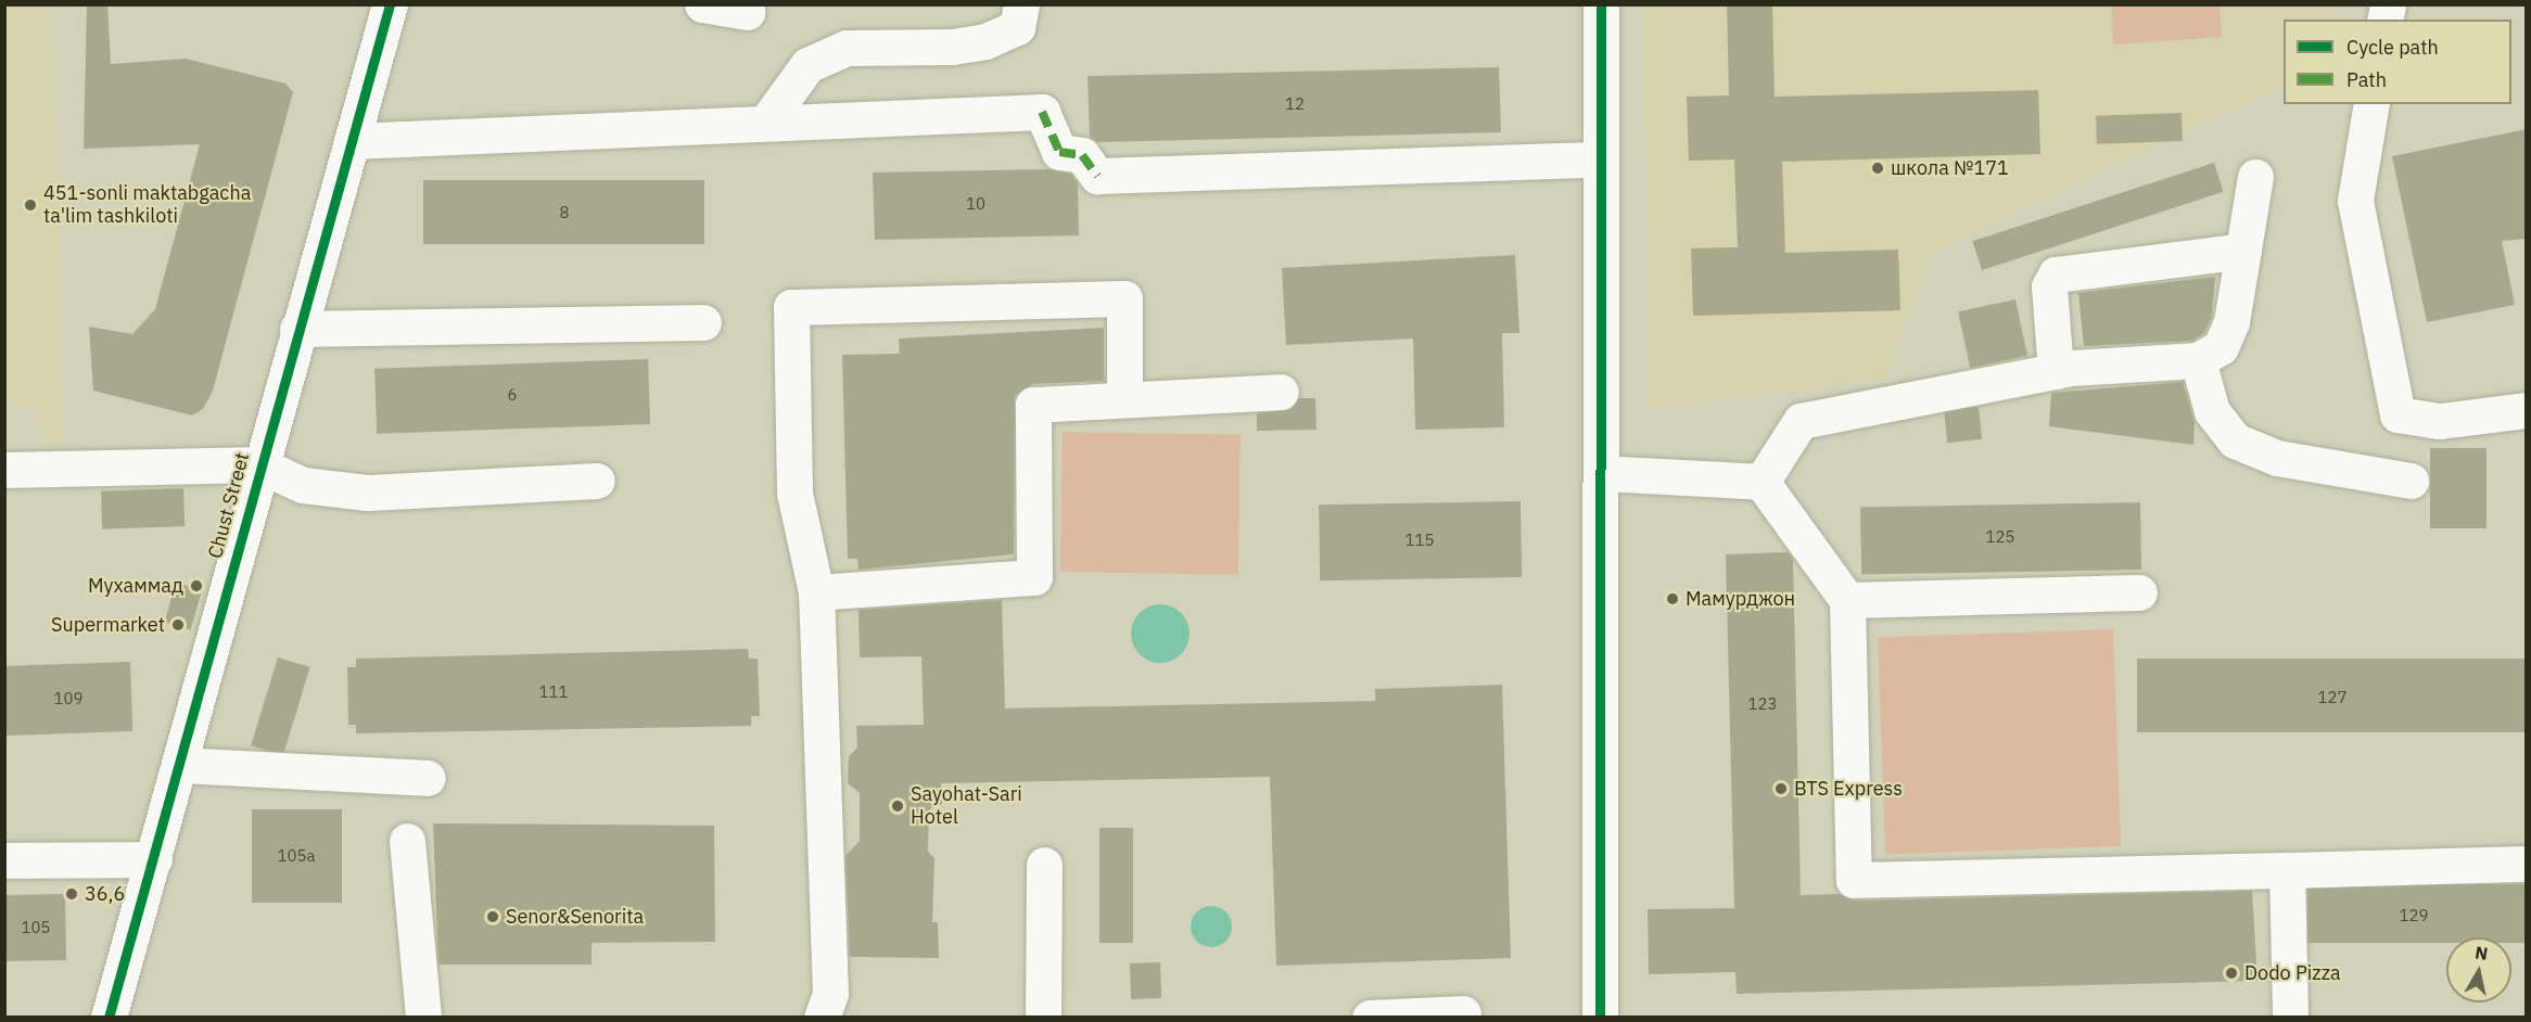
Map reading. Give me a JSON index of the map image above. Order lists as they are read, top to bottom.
{
  "streets": {
    "street": ["Chust Street"]
  },
  "places": [
    "школа №171",
    "451-sonli maktabgacha ta'lim tashkiloti",
    "Мухаммад",
    "Мамурджон",
    "Supermarket",
    "BTS Express",
    "Sayohat-Sari Hotel",
    "36,6",
    "Senor&Senorita",
    "Dodo Pizza"
  ],
  "house_numbers": [
    "12",
    "10",
    "8",
    "6",
    "125",
    "115",
    "111",
    "127",
    "109",
    "123",
    "105а",
    "129",
    "105"
  ],
  "legend": ["Cycle path", "Path"],
  "north": "top"
}
